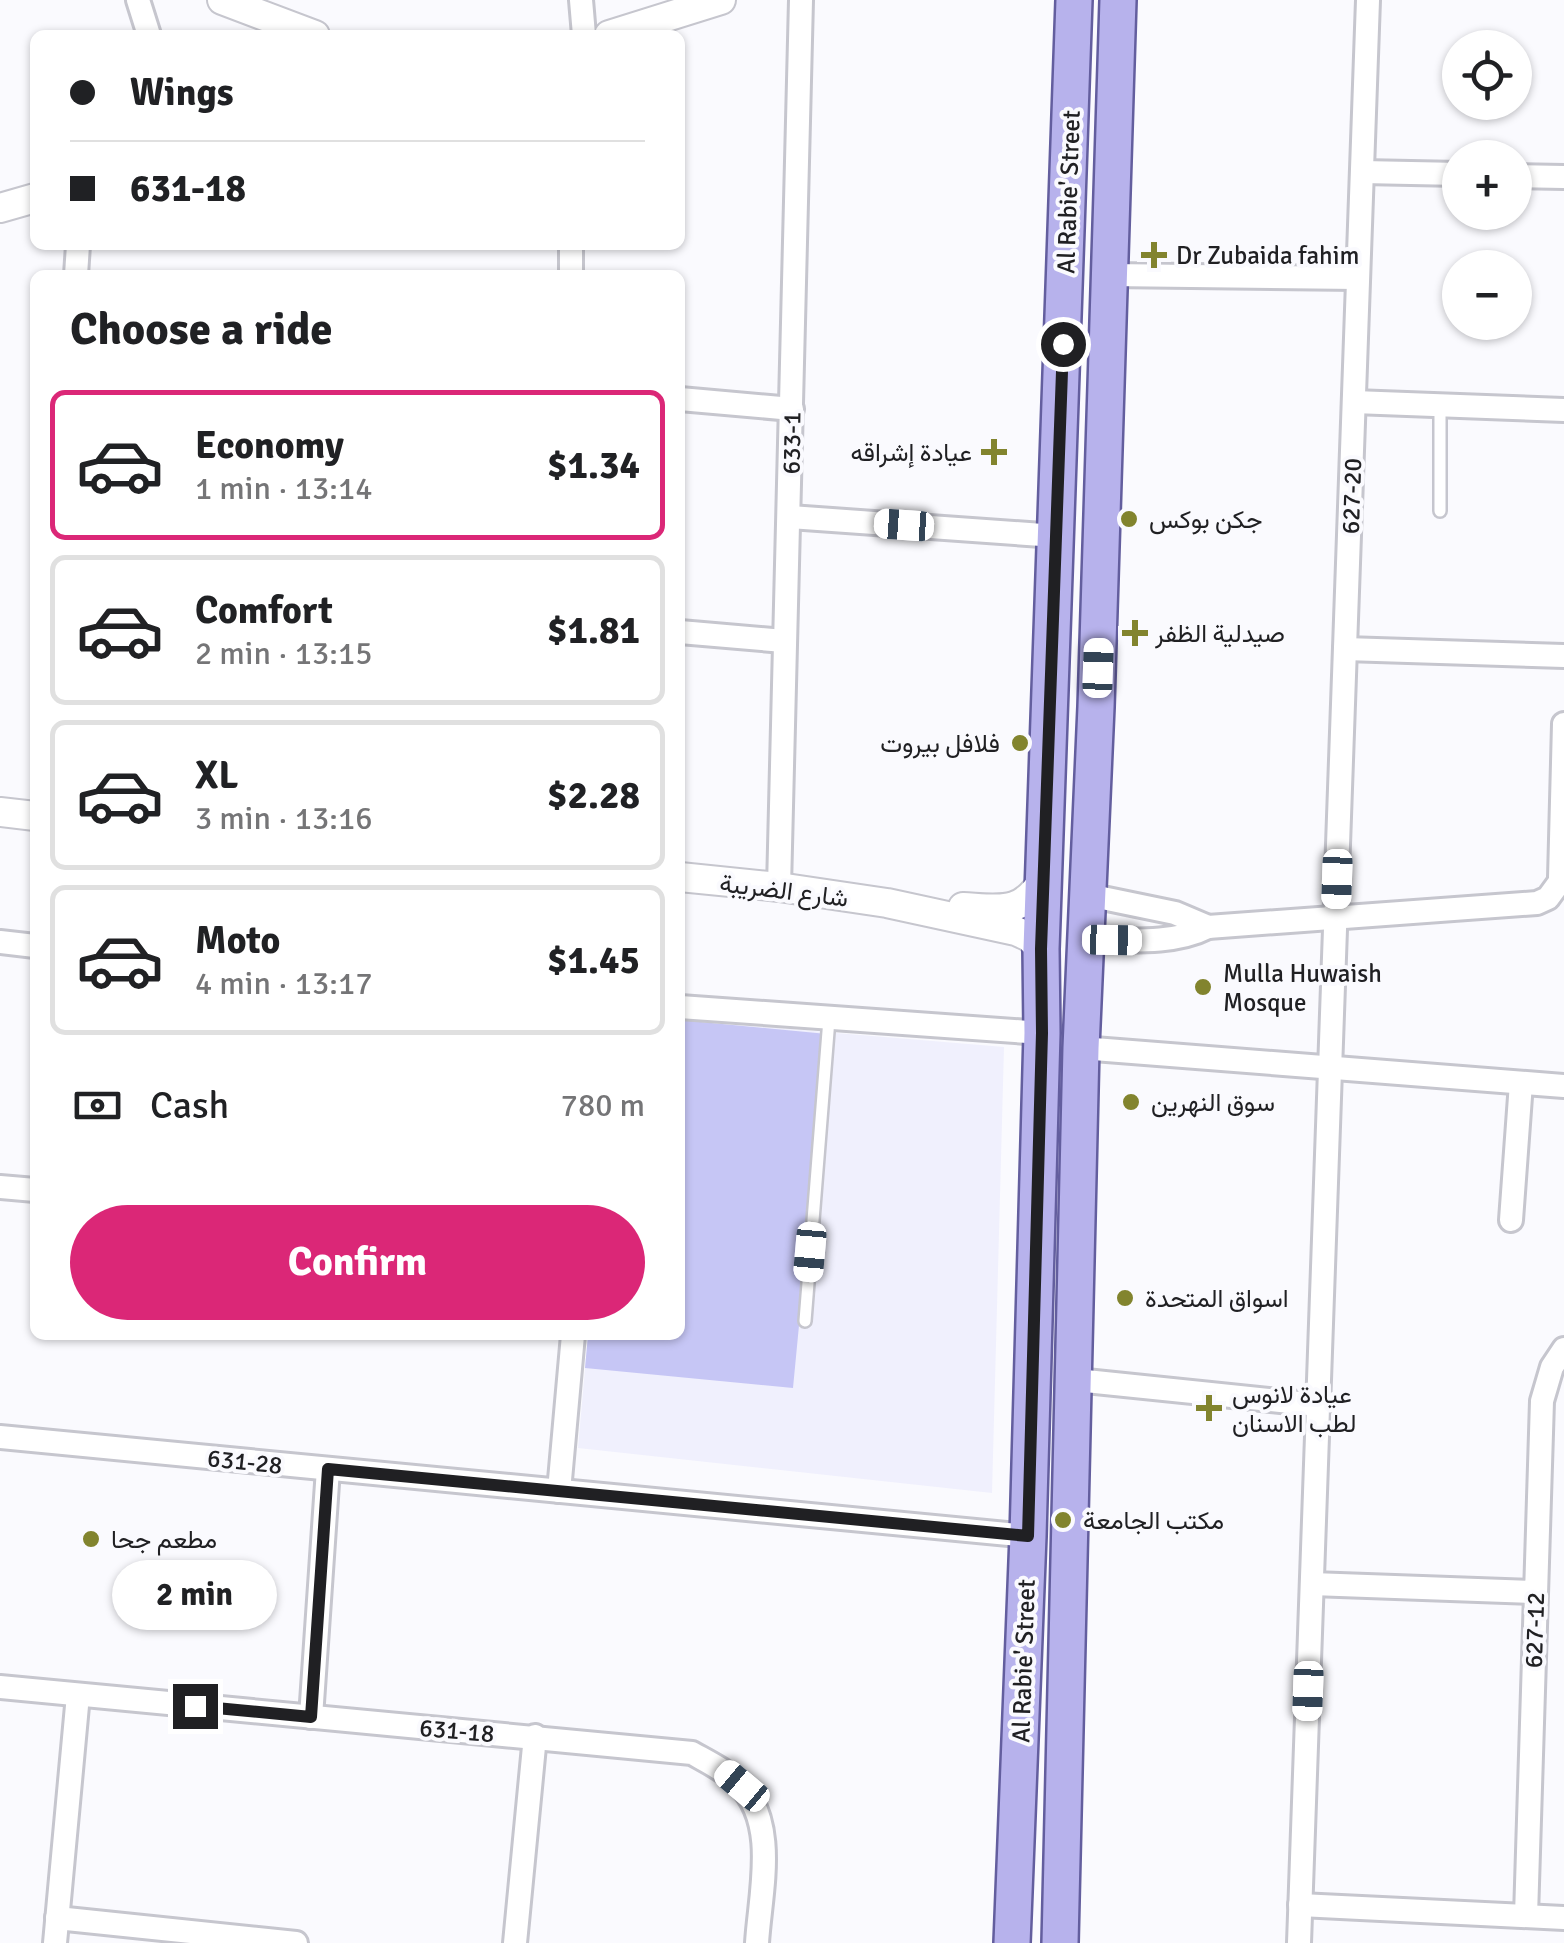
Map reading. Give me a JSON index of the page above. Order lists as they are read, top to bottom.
{
  "streets": {
    "main road": ["Al Rabie' Street"],
    "street": [
      "633-1",
      "627-20",
      "شارع الضريبة",
      "631-28",
      "627-12",
      "631-18"
    ]
  },
  "crossings": [
    ["Al Rabie' Street", "شارع الضريبة"],
    ["Al Rabie' Street", "631-28"],
    ["633-1", "شارع الضريبة"]
  ],
  "places": {
    "health": [
      "Dr Zubaida fahim",
      "عيادة إشراقه",
      "صيدلية الظفر",
      "عيادة لانوس لطب الاسنان"
    ],
    "other": [
      "جكن بوكس",
      "فلافل بيروت",
      "Mulla Huwaish Mosque",
      "سوق النهرين",
      "اسواق المتحدة",
      "مكتب الجامعة",
      "مطعم جحا"
    ]
  },
  "page": {
    "map_buttons": ["+", "−"],
    "banner": ["Wings", "631-18"],
    "heading": "Choose a ride",
    "list": [
      {
        "name": "Economy",
        "note": "1 min · 13:14",
        "value": "$1.34"
      },
      {
        "name": "Comfort",
        "note": "2 min · 13:15",
        "value": "$1.81"
      },
      {
        "name": "XL",
        "note": "3 min · 13:16",
        "value": "$2.28"
      },
      {
        "name": "Moto",
        "note": "4 min · 13:17",
        "value": "$1.45"
      }
    ],
    "pay": ["Cash", "780 m"],
    "buttons": "Confirm",
    "bubble": "2 min"
  }
}
